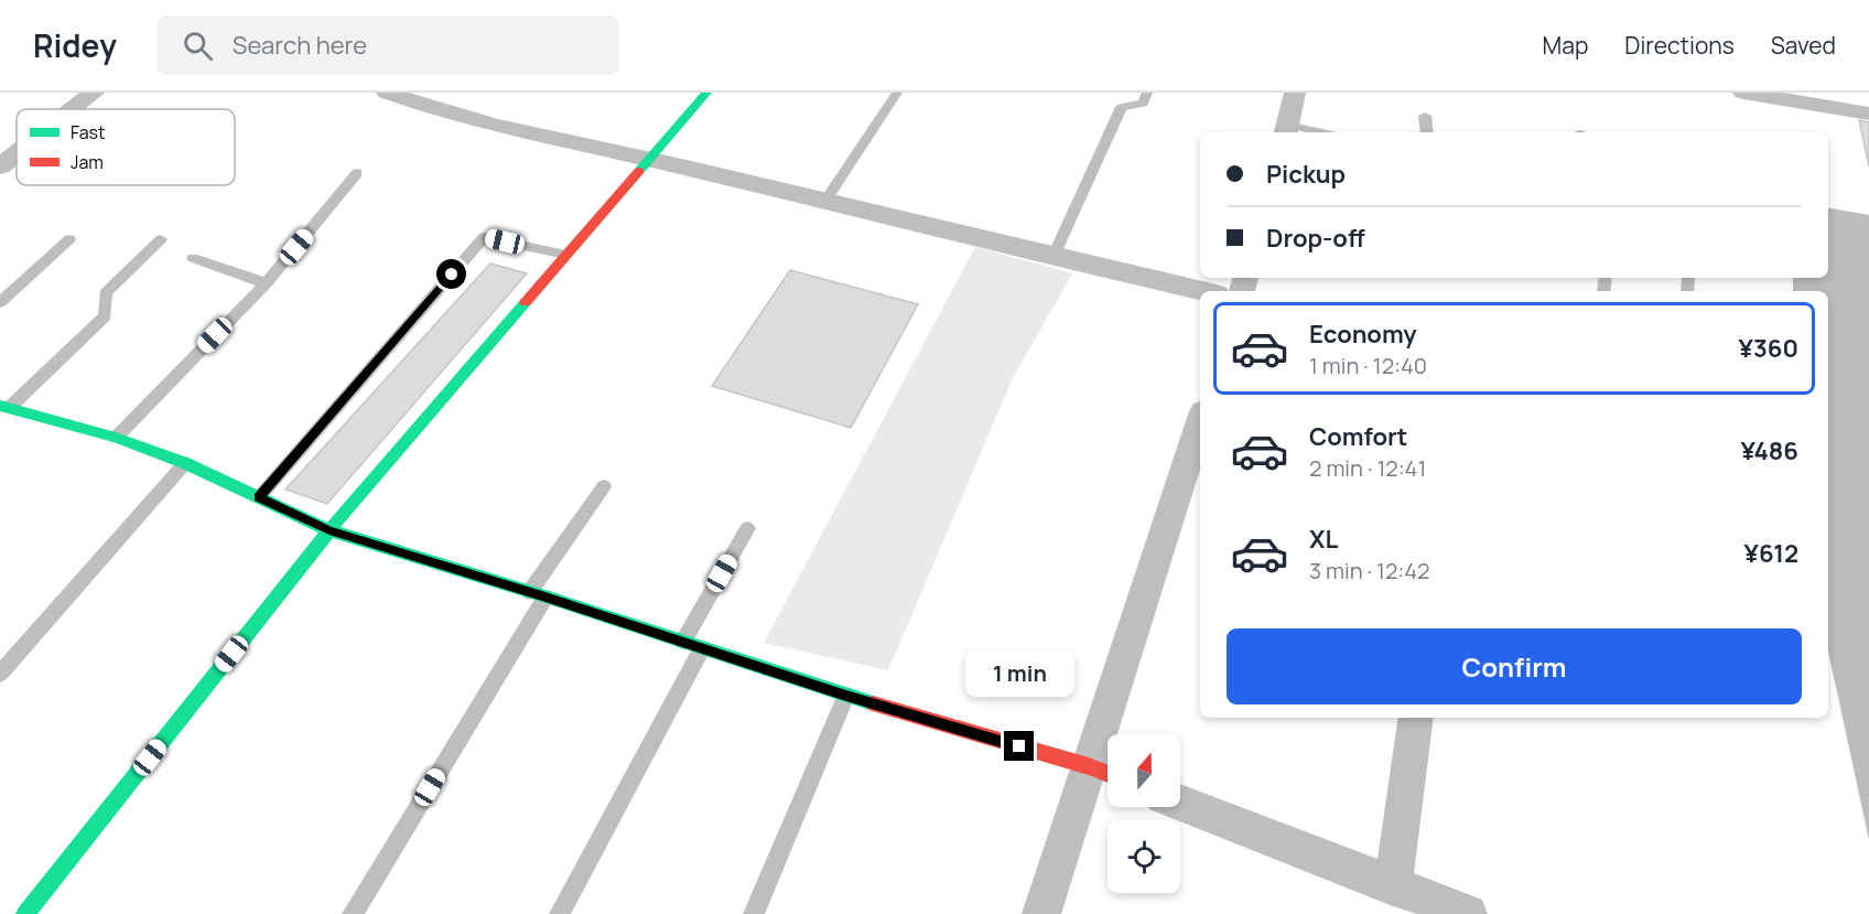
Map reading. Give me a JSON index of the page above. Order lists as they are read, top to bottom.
{
  "legend": ["Fast", "Jam"],
  "north": "top",
  "page": {
    "header": "Ridey",
    "search": "Search here",
    "nav": ["Map", "Directions", "Saved"],
    "banner": ["Pickup", "Drop-off"],
    "list": [
      {
        "name": "Economy",
        "note": "1 min · 12:40",
        "value": "¥360"
      },
      {
        "name": "Comfort",
        "note": "2 min · 12:41",
        "value": "¥486"
      },
      {
        "name": "XL",
        "note": "3 min · 12:42",
        "value": "¥612"
      }
    ],
    "buttons": "Confirm",
    "bubble": "1 min"
  }
}
